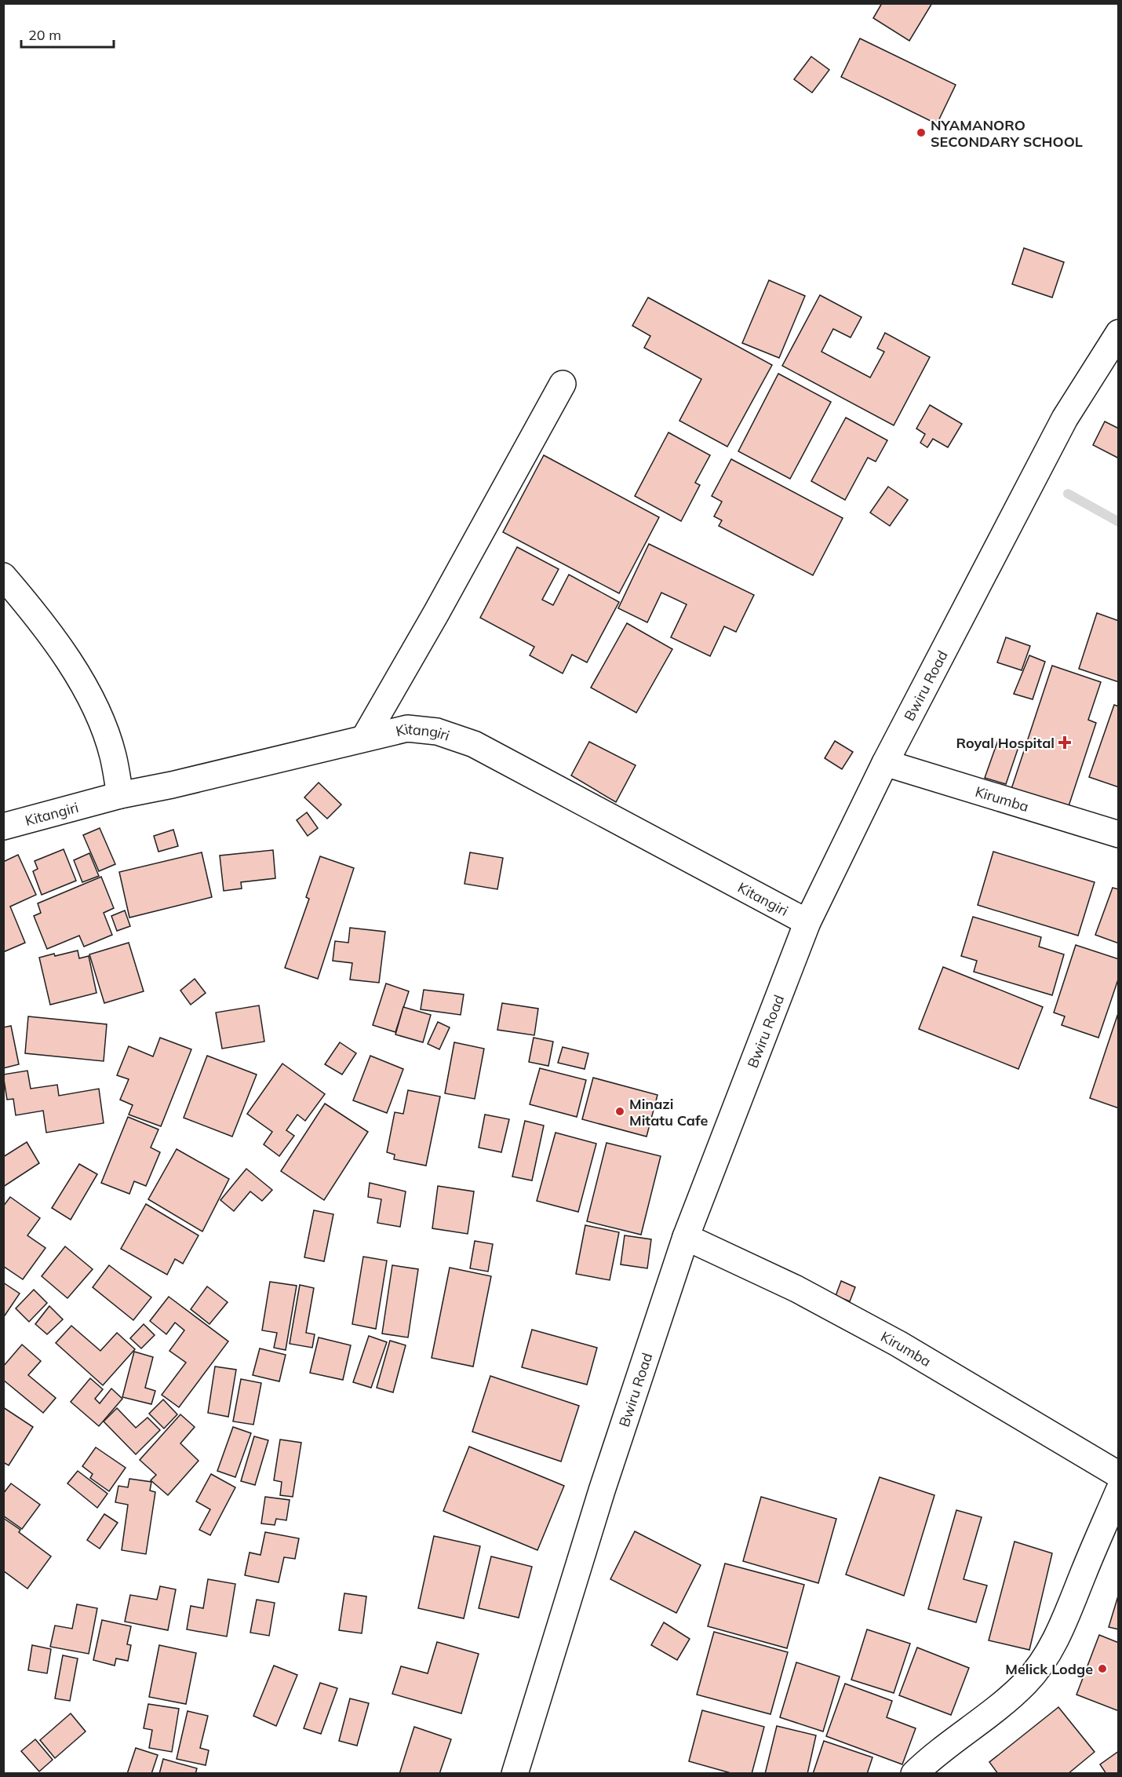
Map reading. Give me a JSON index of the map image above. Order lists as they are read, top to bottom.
{
  "streets": {
    "street": ["Bwiru Road", "Kitangiri", "Kirumba"]
  },
  "crossings": [
    ["Bwiru Road", "Kitangiri"],
    ["Bwiru Road", "Kirumba"]
  ],
  "places": {
    "other": ["NYAMANORO SECONDARY SCHOOL", "Minazi Mitatu Cafe", "Melick Lodge"],
    "health": ["Royal Hospital"]
  },
  "scale_bar": "20 m"
}
